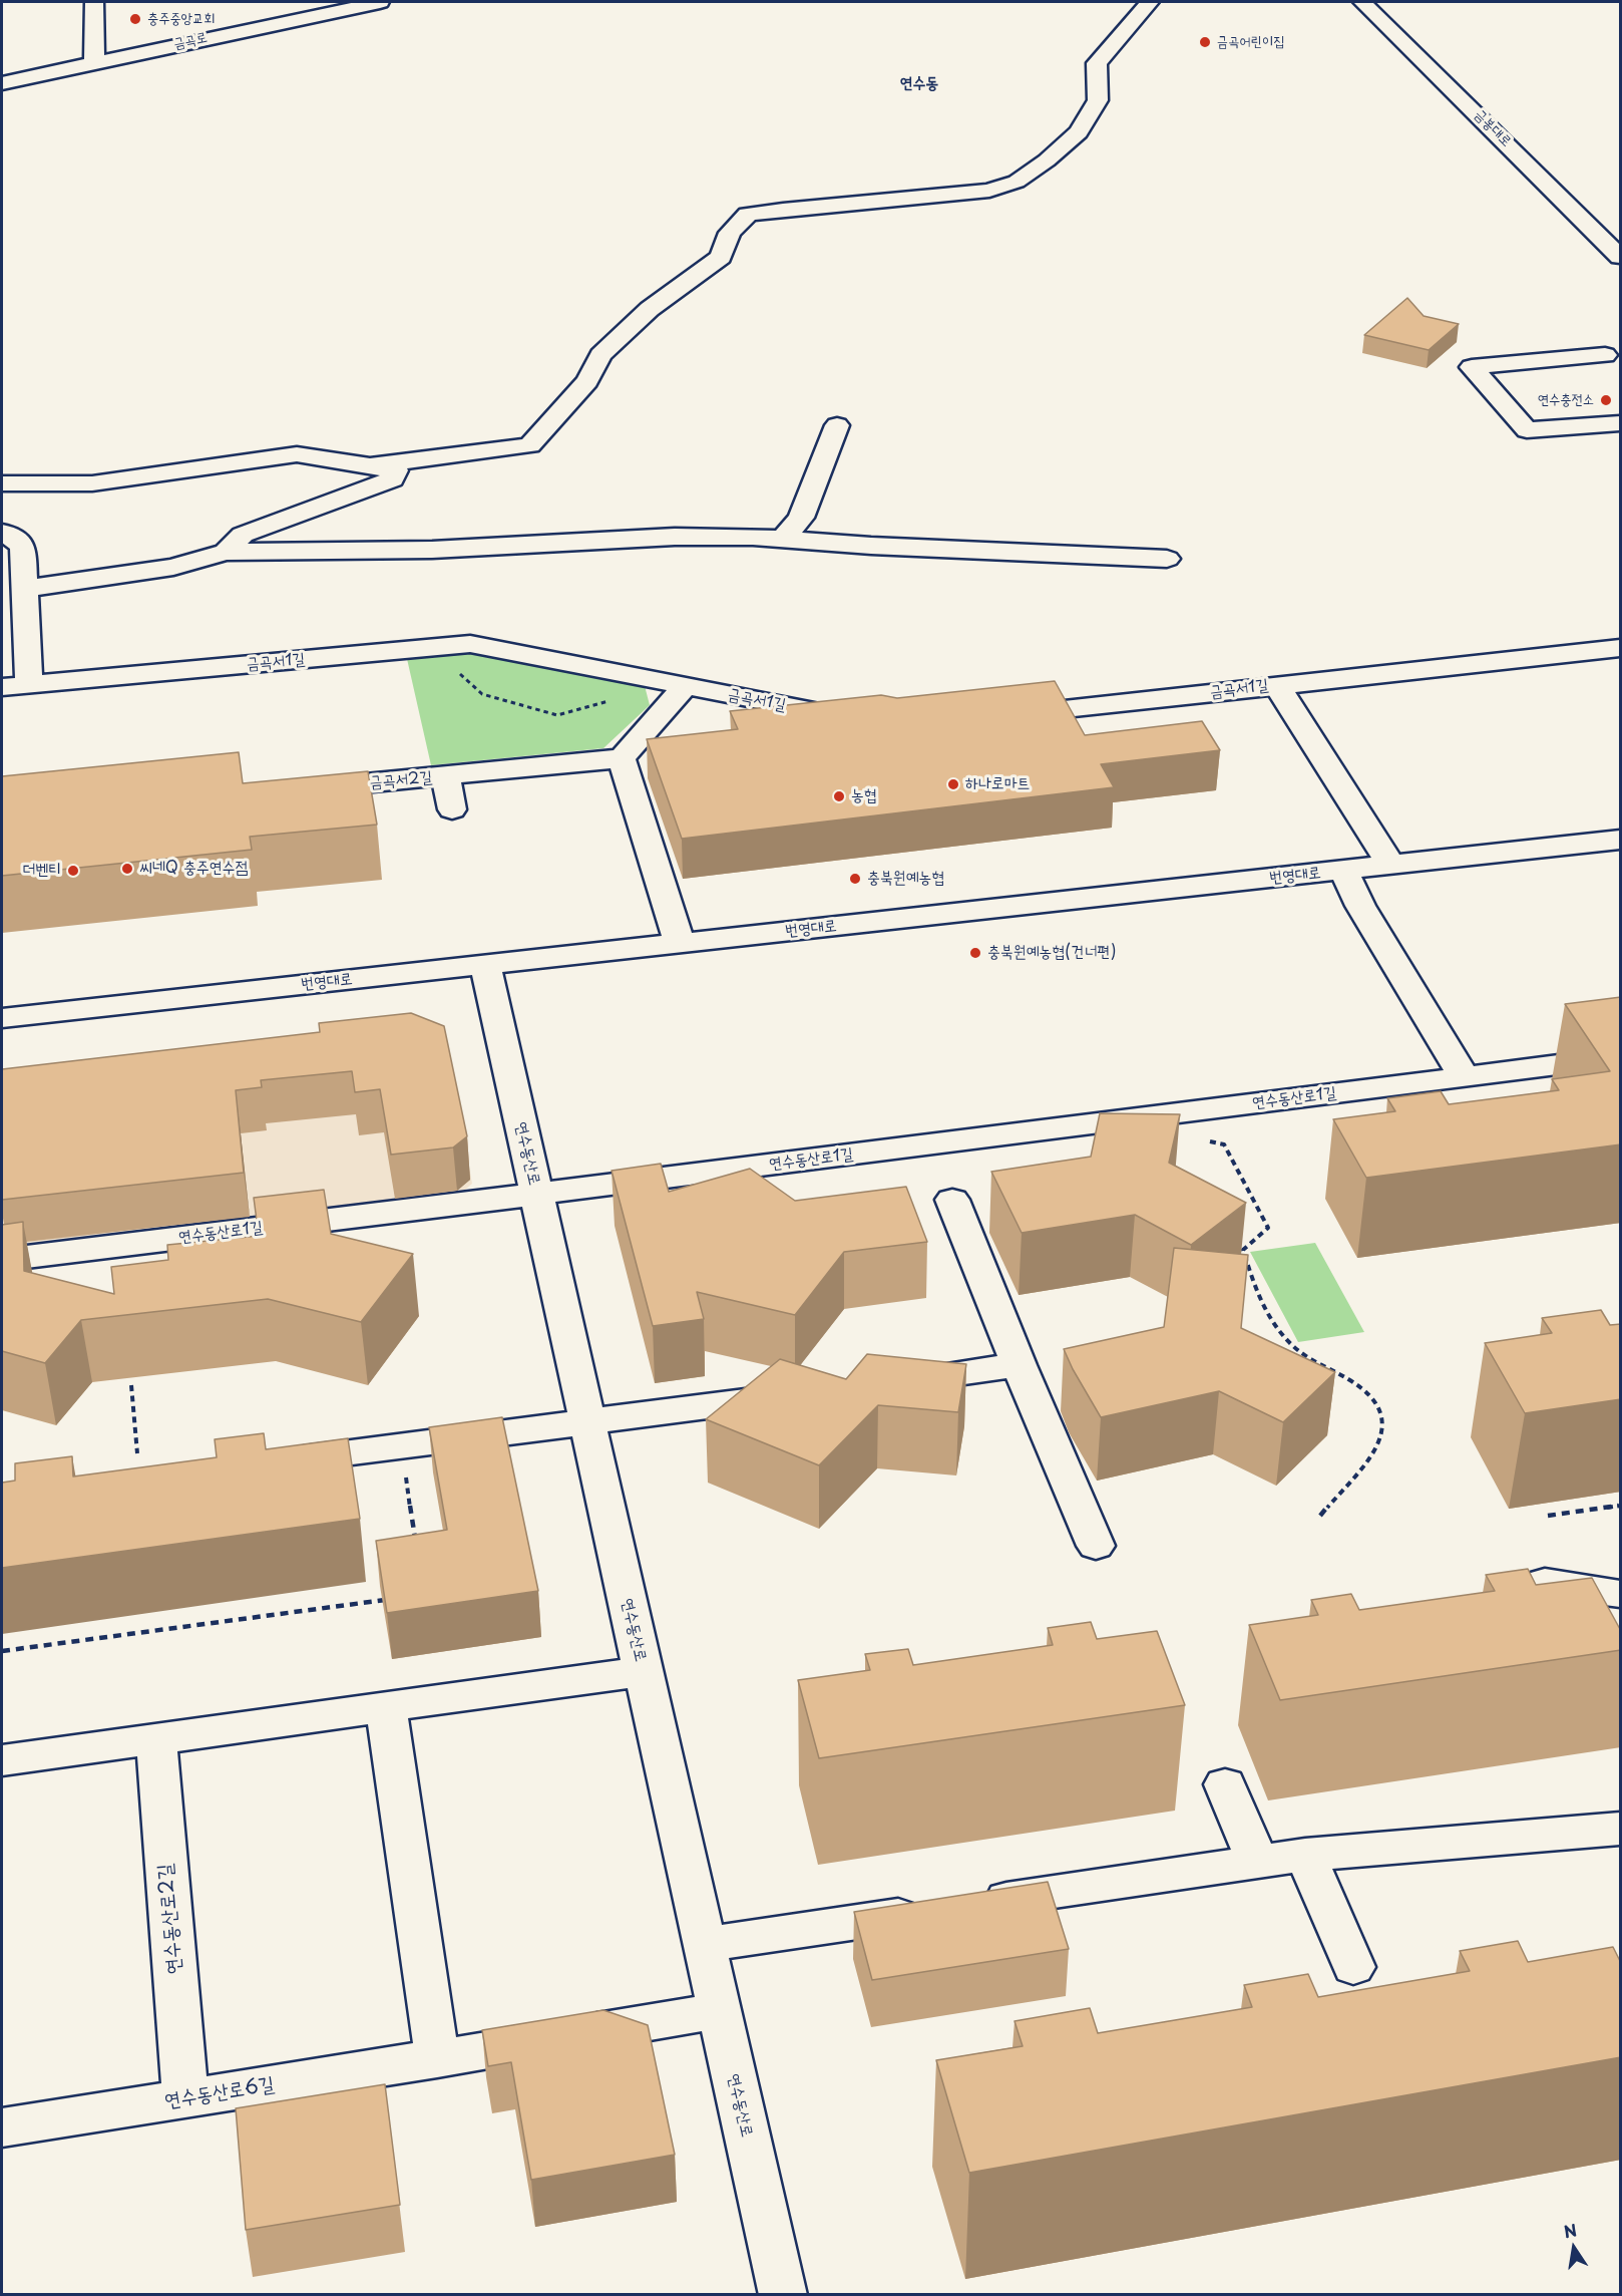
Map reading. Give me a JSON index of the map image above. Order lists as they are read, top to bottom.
{
  "streets": {
    "street": [
      "금곡로",
      "금봉대로",
      "금곡서1길",
      "금곡서2길",
      "번영대로",
      "연수동산로1길",
      "연수동산로",
      "연수동산로2길",
      "연수동산로6길"
    ]
  },
  "crossings": [
    ["번영대로", "연수동산로"],
    ["연수동산로1길", "연수동산로"],
    ["연수동산로", "연수동산로6길"],
    ["연수동산로2길", "연수동산로6길"]
  ],
  "districts": ["연수동"],
  "places": [
    "충주중앙교회",
    "금곡어린이집",
    "연수충전소",
    "하나로마트",
    "농협",
    "씨네Q 충주연수점",
    "더벤티",
    "충북원예농협",
    "충북원예농협(건너편)"
  ],
  "north": "top"
}
